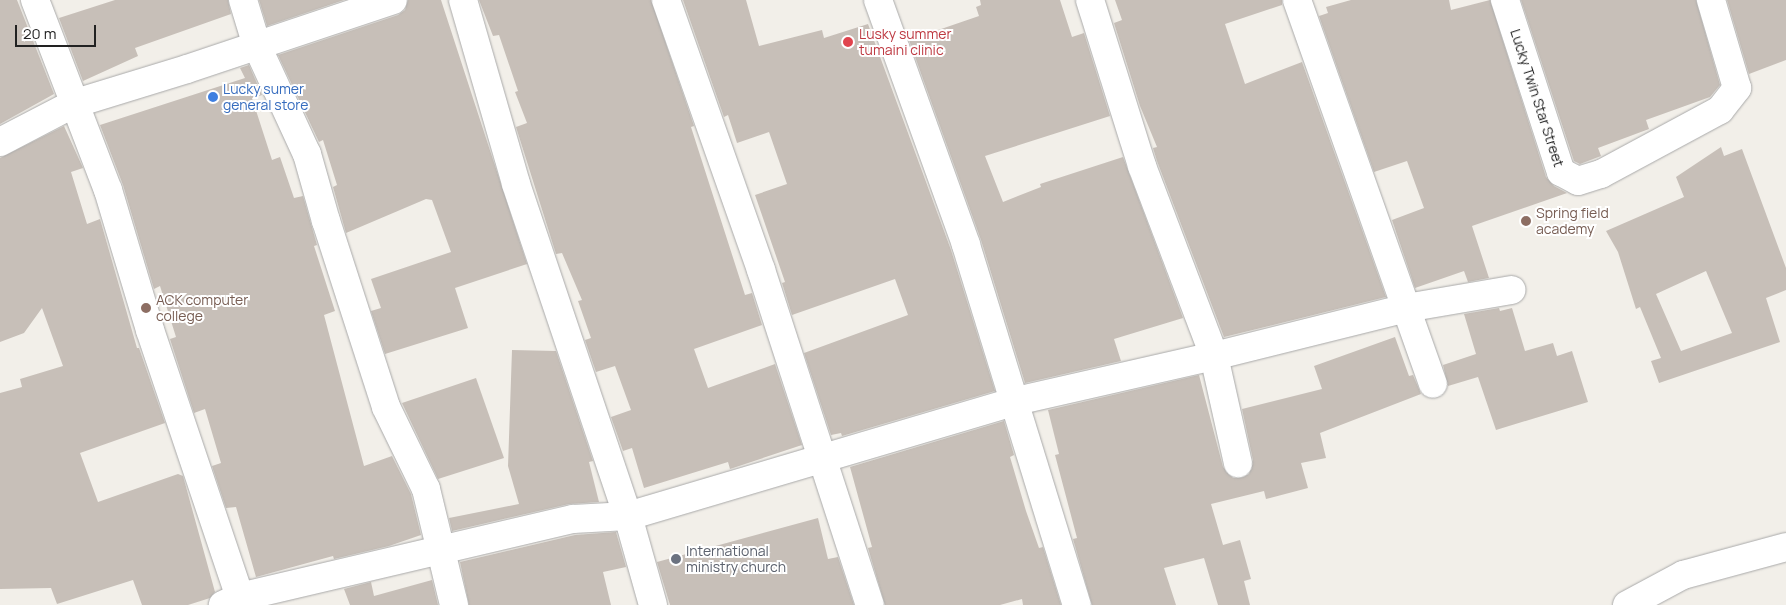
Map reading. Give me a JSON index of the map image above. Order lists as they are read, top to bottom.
{
  "streets": {
    "street": ["Lucky Twin Star Street"]
  },
  "places": [
    "Lusky summer tumaini clinic",
    "Lucky sumer general store",
    "Spring field academy",
    "ACK computer college",
    "International ministry church"
  ],
  "scale_bar": "20 m"
}
